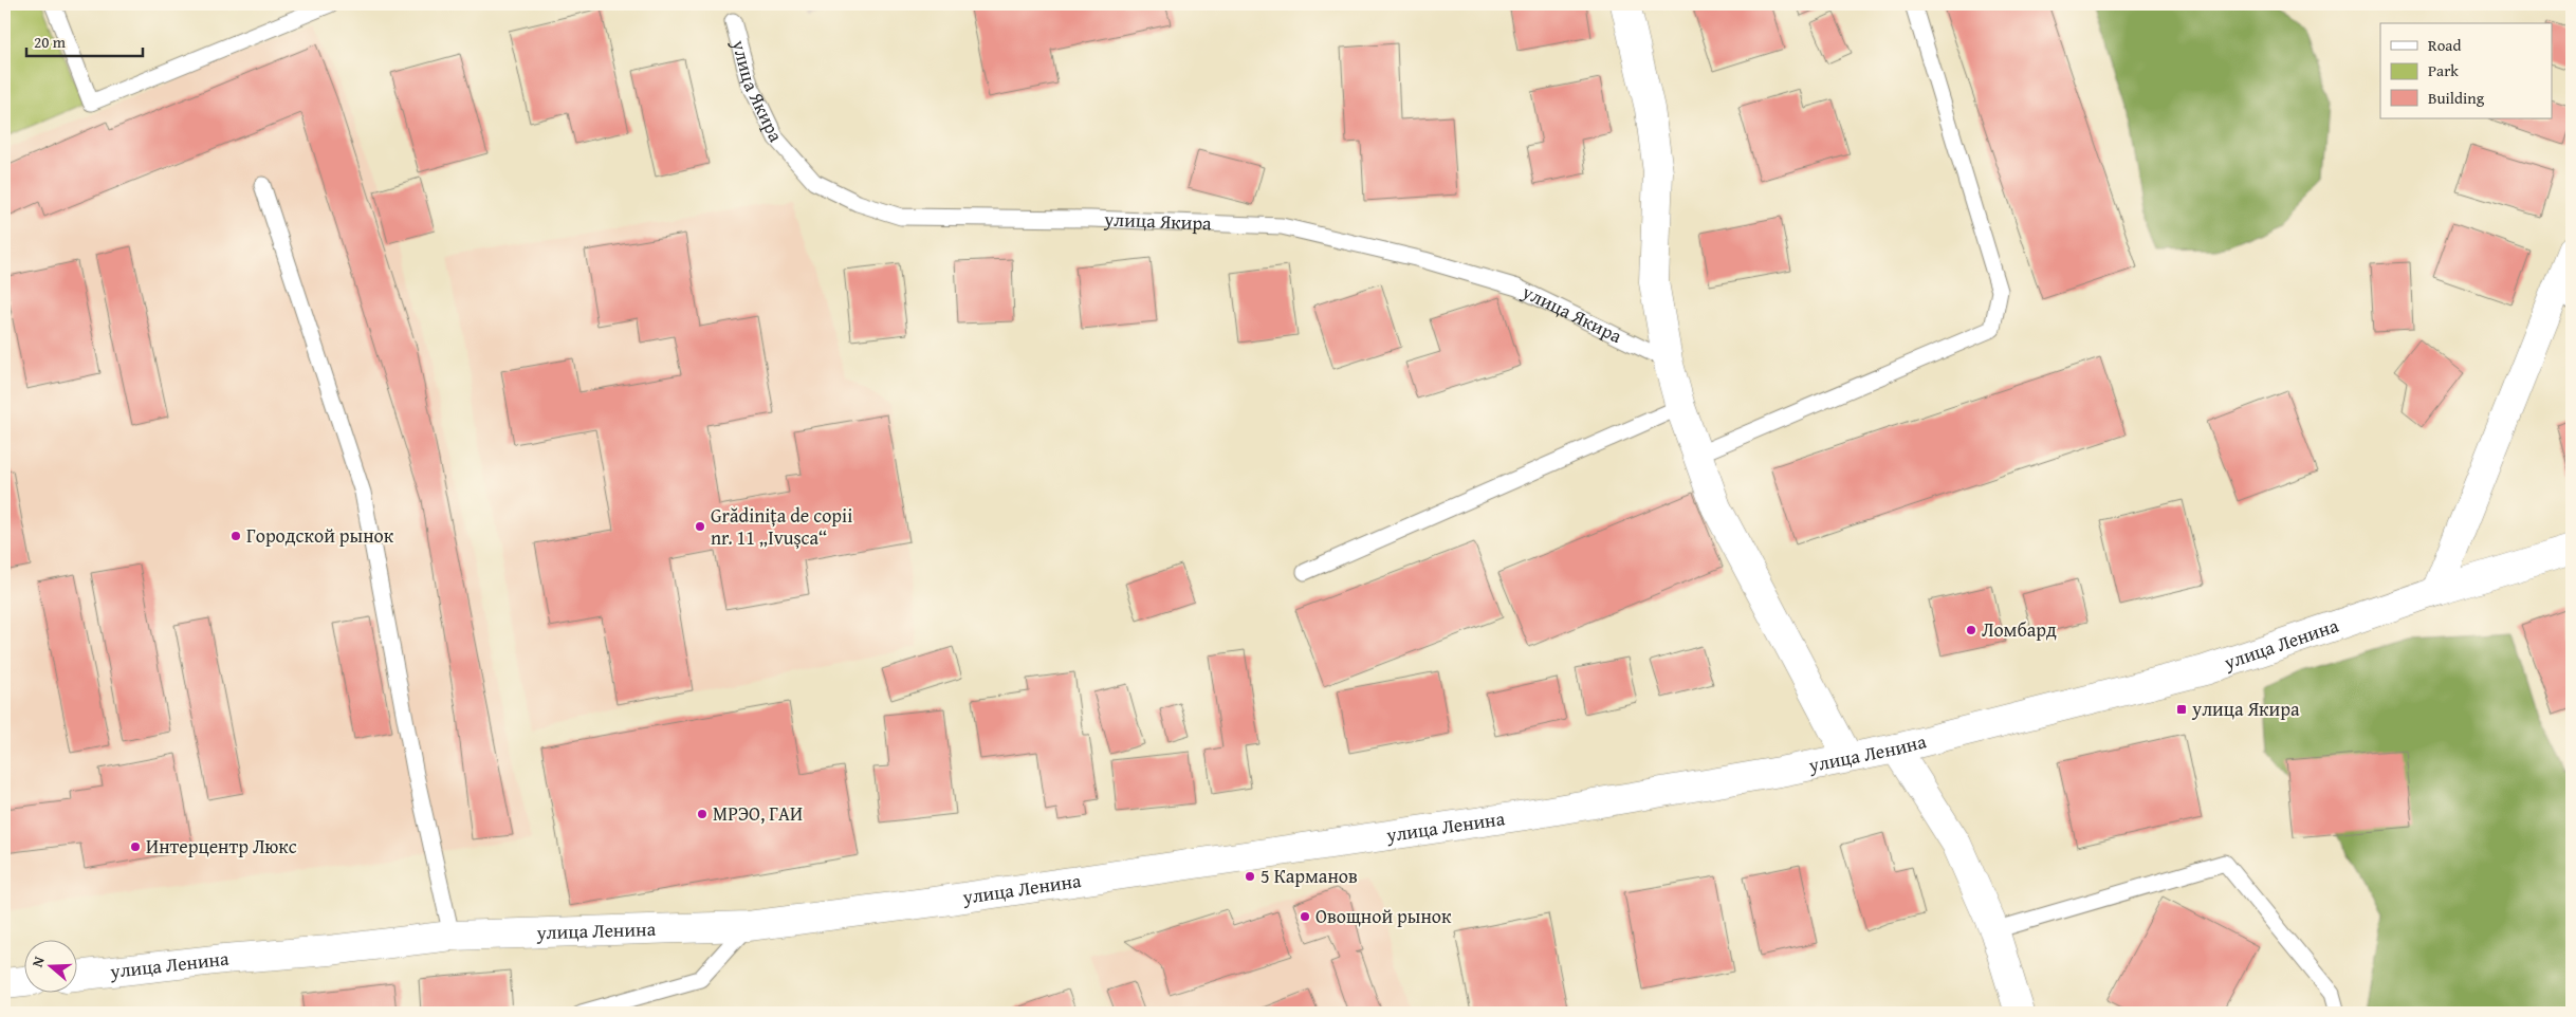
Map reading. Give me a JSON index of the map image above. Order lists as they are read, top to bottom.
{
  "streets": {
    "street": ["улица Ленина"],
    "lane": ["улица Якира"]
  },
  "places": {
    "other": [
      "Grădinița de copii nr. 11 „Ivușca“",
      "Городской рынок",
      "Ломбард",
      "МРЭО, ГАИ",
      "Интерцентр Люкс",
      "5 Карманов",
      "Овощной рынок"
    ],
    "transit": ["улица Якира"]
  },
  "legend": ["Road", "Park", "Building"],
  "scale_bar": "20 m",
  "north": "left"
}
